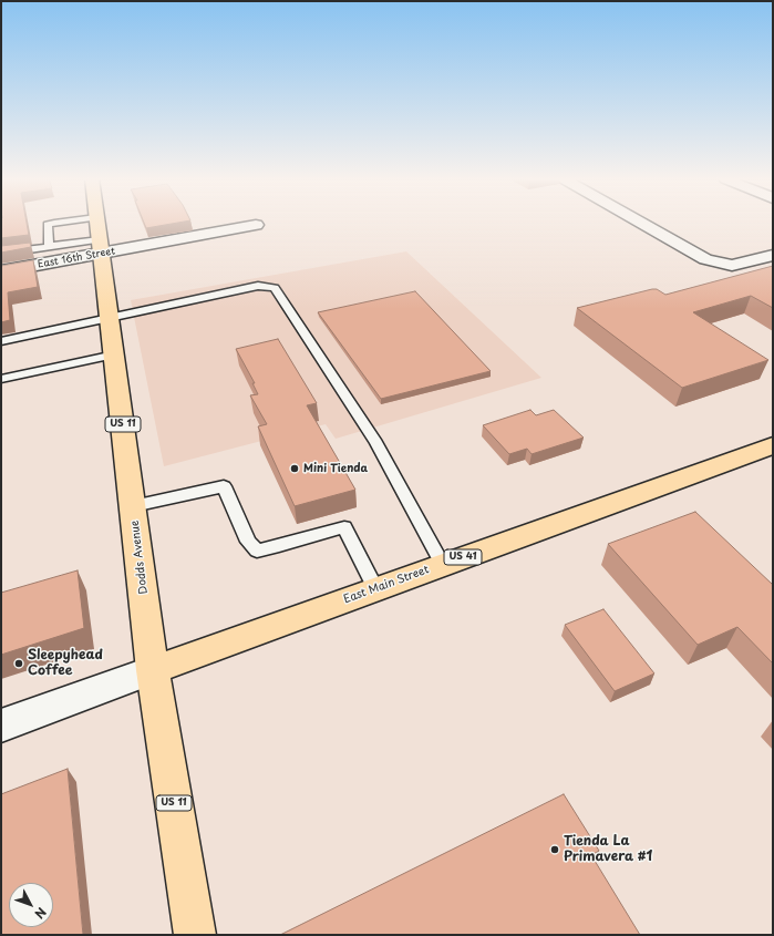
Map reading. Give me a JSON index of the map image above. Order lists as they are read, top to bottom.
{
  "streets": {
    "main road": [
      "US 11",
      "Dodds Avenue",
      "US 41",
      "East Main Street"
    ],
    "street": ["East 16th Street"]
  },
  "crossings": [
    ["East 16th Street", "Dodds Avenue"],
    ["Dodds Avenue", "East Main Street"]
  ],
  "places": ["Mini Tienda", "Sleepyhead Coffee", "Tienda La Primavera #1"],
  "north": "bottom right"
}
